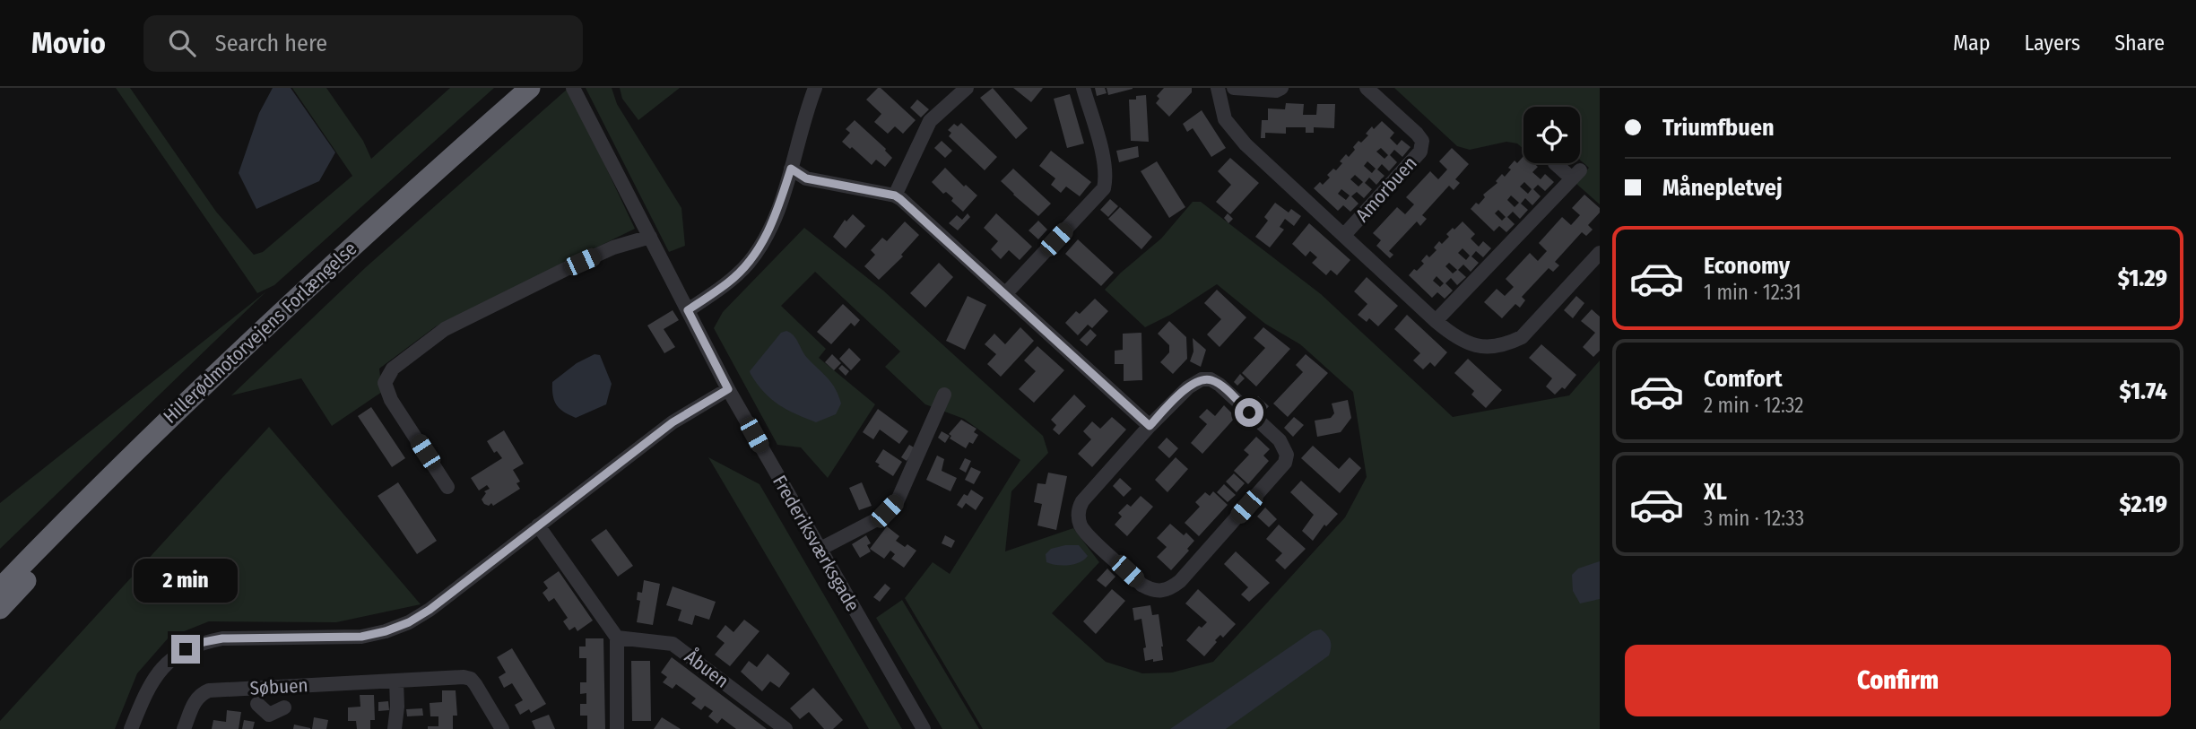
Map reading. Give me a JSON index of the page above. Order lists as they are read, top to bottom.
{
  "streets": {
    "highway": ["Hillerødmotorvejens Forlængelse"],
    "street": [
      "Amorbuen",
      "Frederiksværksgade",
      "Åbuen",
      "Søbuen"
    ]
  },
  "page": {
    "header": "Movio",
    "search": "Search here",
    "nav": ["Map", "Layers", "Share"],
    "banner": ["Triumfbuen", "Månepletvej"],
    "list": [
      {
        "name": "Economy",
        "note": "1 min · 12:31",
        "value": "$1.29"
      },
      {
        "name": "Comfort",
        "note": "2 min · 12:32",
        "value": "$1.74"
      },
      {
        "name": "XL",
        "note": "3 min · 12:33",
        "value": "$2.19"
      }
    ],
    "bubble": "2 min",
    "buttons": "Confirm"
  }
}
